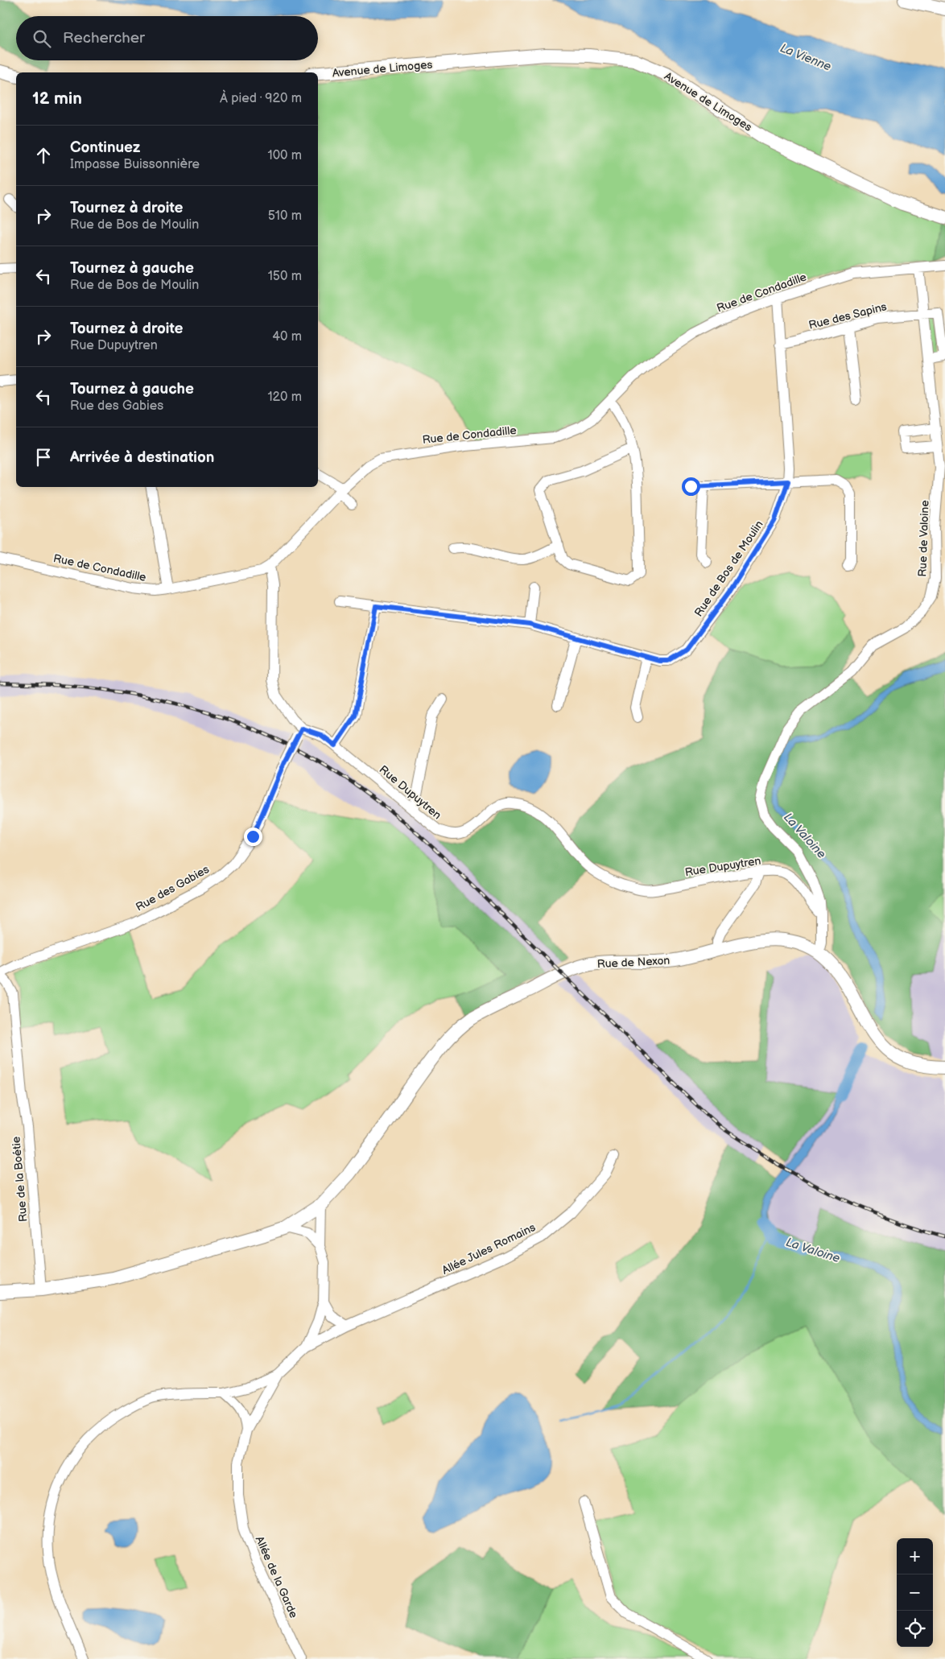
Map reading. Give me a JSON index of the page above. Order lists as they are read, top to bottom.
{
  "streets": {
    "main road": ["Avenue de Limoges", "Rue de Nexon"],
    "street": [
      "Rue de Condadille",
      "Rue des Sapins",
      "Rue de Valoine",
      "Rue de Bos de Moulin",
      "Rue Dupuytren",
      "Rue des Gabies",
      "Rue de la Boétie",
      "Allée Jules Romains",
      "Allée de la Garde"
    ]
  },
  "crossings": [
    ["Rue de Condadille", "Rue de Valoine"],
    ["Rue de Condadille", "Rue de Bos de Moulin"],
    ["Rue de Condadille", "Rue Dupuytren"],
    ["Rue des Sapins", "Rue de Valoine"],
    ["Rue des Sapins", "Rue de Bos de Moulin"],
    ["Rue de Valoine", "Rue Dupuytren"],
    ["Rue de Valoine", "Rue de Nexon"],
    ["Rue Dupuytren", "Rue des Gabies"],
    ["Rue des Gabies", "Rue de la Boétie"],
    ["Rue de Nexon", "Rue de la Boétie"],
    ["Rue de Nexon", "Allée de la Garde"],
    ["Allée Jules Romains", "Allée de la Garde"]
  ],
  "water": ["La Vienne", "La Valoine"],
  "page": {
    "search": "Rechercher",
    "heading": ["12 min", "À pied · 920 m"],
    "list": [
      ["Continuez", "Impasse Buissonnière", "100 m"],
      ["Tournez à droite", "Rue de Bos de Moulin", "510 m"],
      ["Tournez à gauche", "Rue de Bos de Moulin", "150 m"],
      ["Tournez à droite", "Rue Dupuytren", "40 m"],
      ["Tournez à gauche", "Rue des Gabies", "120 m"],
      "Arrivée à destination"
    ],
    "map_buttons": ["+", "−"]
  }
}
